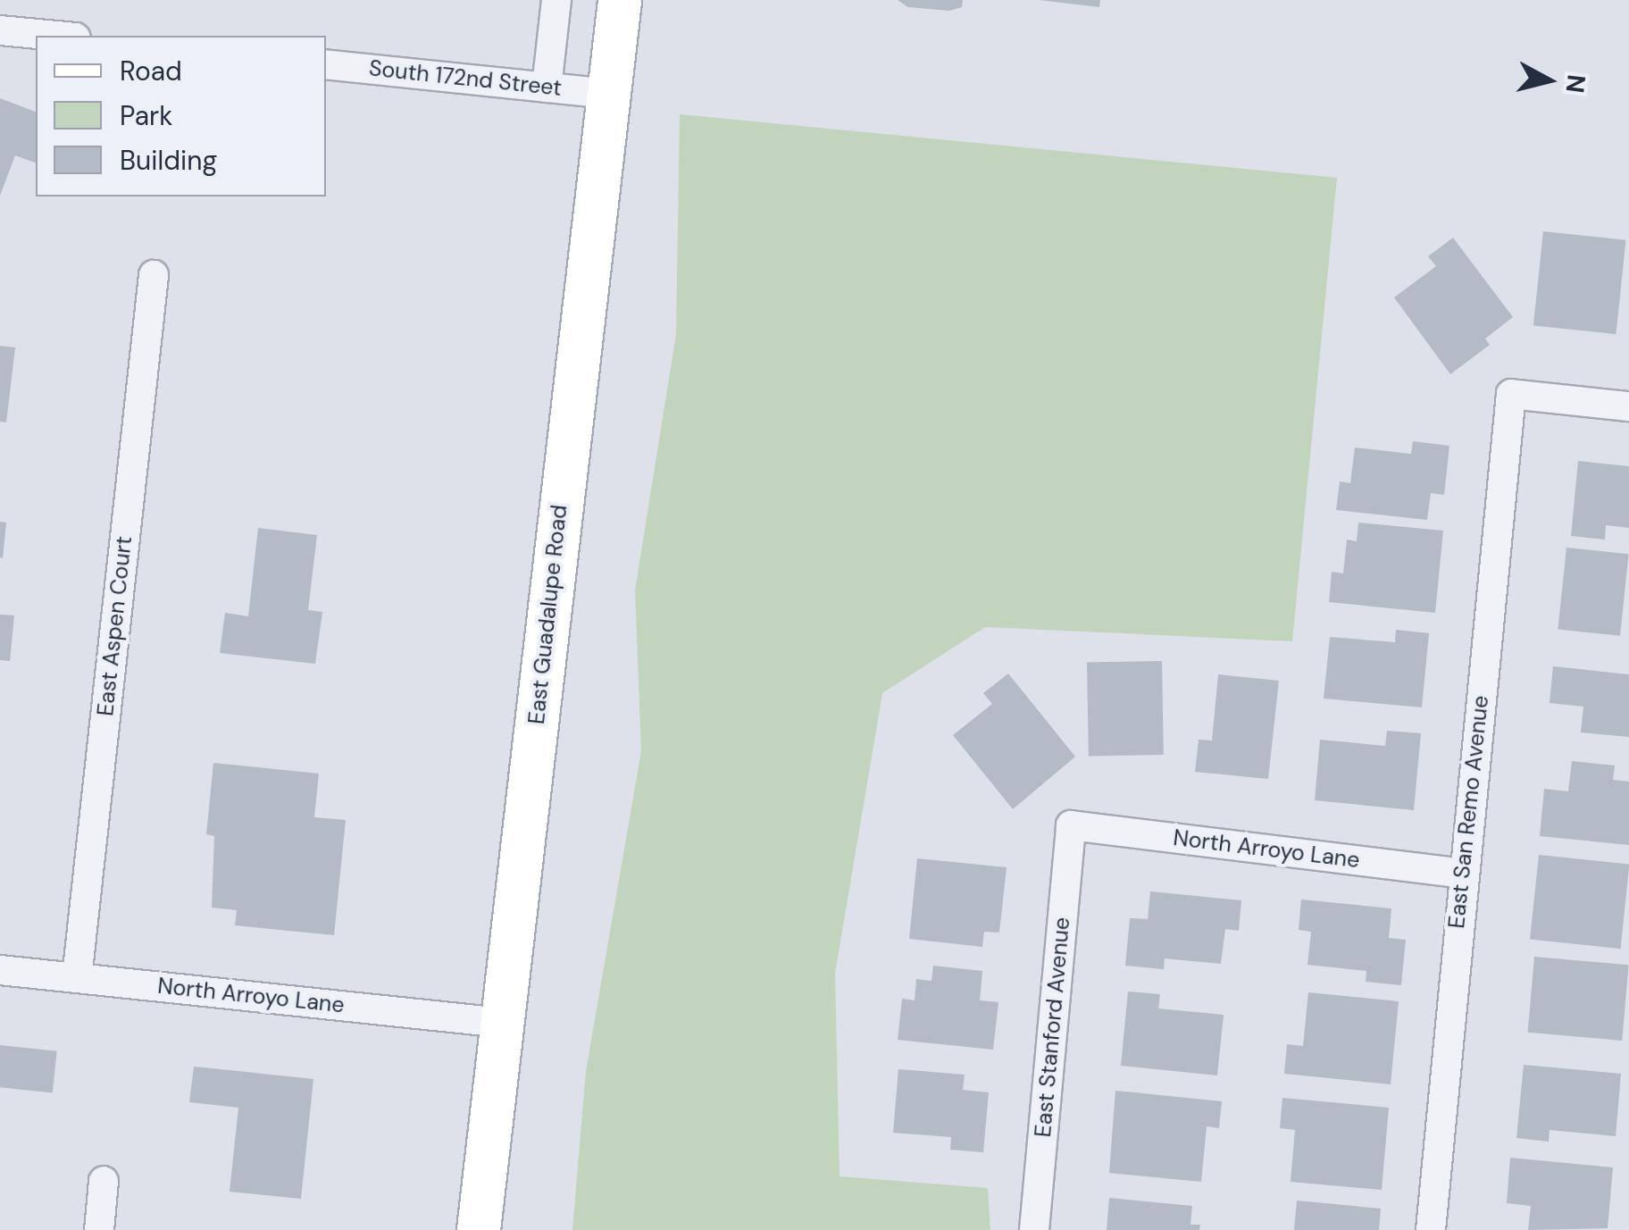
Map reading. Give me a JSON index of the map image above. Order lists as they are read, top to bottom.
{
  "streets": {
    "main road": ["East Guadalupe Road"],
    "street": [
      "South 172nd Street",
      "East Aspen Court",
      "East San Remo Avenue",
      "North Arroyo Lane",
      "East Stanford Avenue"
    ]
  },
  "crossings": [
    ["South 172nd Street", "East Guadalupe Road"],
    ["East Guadalupe Road", "North Arroyo Lane"],
    ["East Aspen Court", "North Arroyo Lane"],
    ["East San Remo Avenue", "North Arroyo Lane"],
    ["North Arroyo Lane", "East Stanford Avenue"]
  ],
  "legend": ["Road", "Park", "Building"],
  "north": "right"
}
